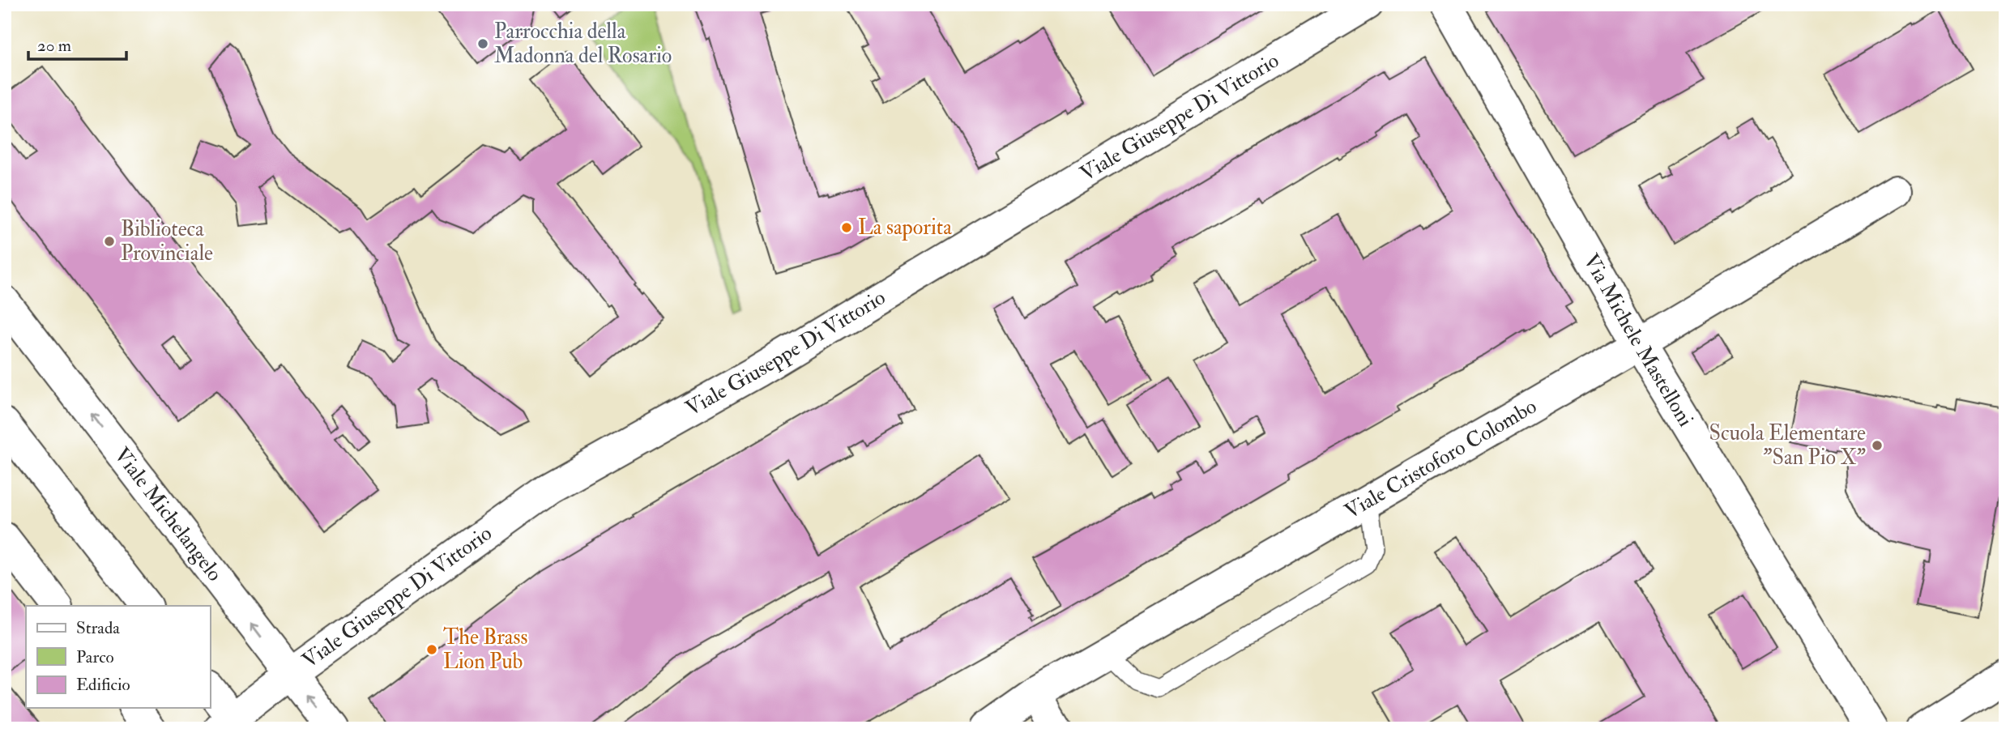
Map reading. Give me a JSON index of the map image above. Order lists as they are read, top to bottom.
{
  "streets": {
    "street": [
      "Viale Giuseppe Di Vittorio",
      "Via Michele Mastelloni",
      "Viale Cristoforo Colombo",
      "Viale Michelangelo"
    ]
  },
  "crossings": [
    ["Viale Giuseppe Di Vittorio", "Viale Michelangelo"],
    ["Via Michele Mastelloni", "Viale Cristoforo Colombo"]
  ],
  "places": [
    "Parrocchia della Madonna del Rosario",
    "La saporita",
    "Biblioteca Provinciale",
    "Scuola Elementare \"San Pio X\"",
    "The Brass Lion Pub"
  ],
  "legend": ["Strada", "Parco", "Edificio"],
  "scale_bar": "20 m"
}
